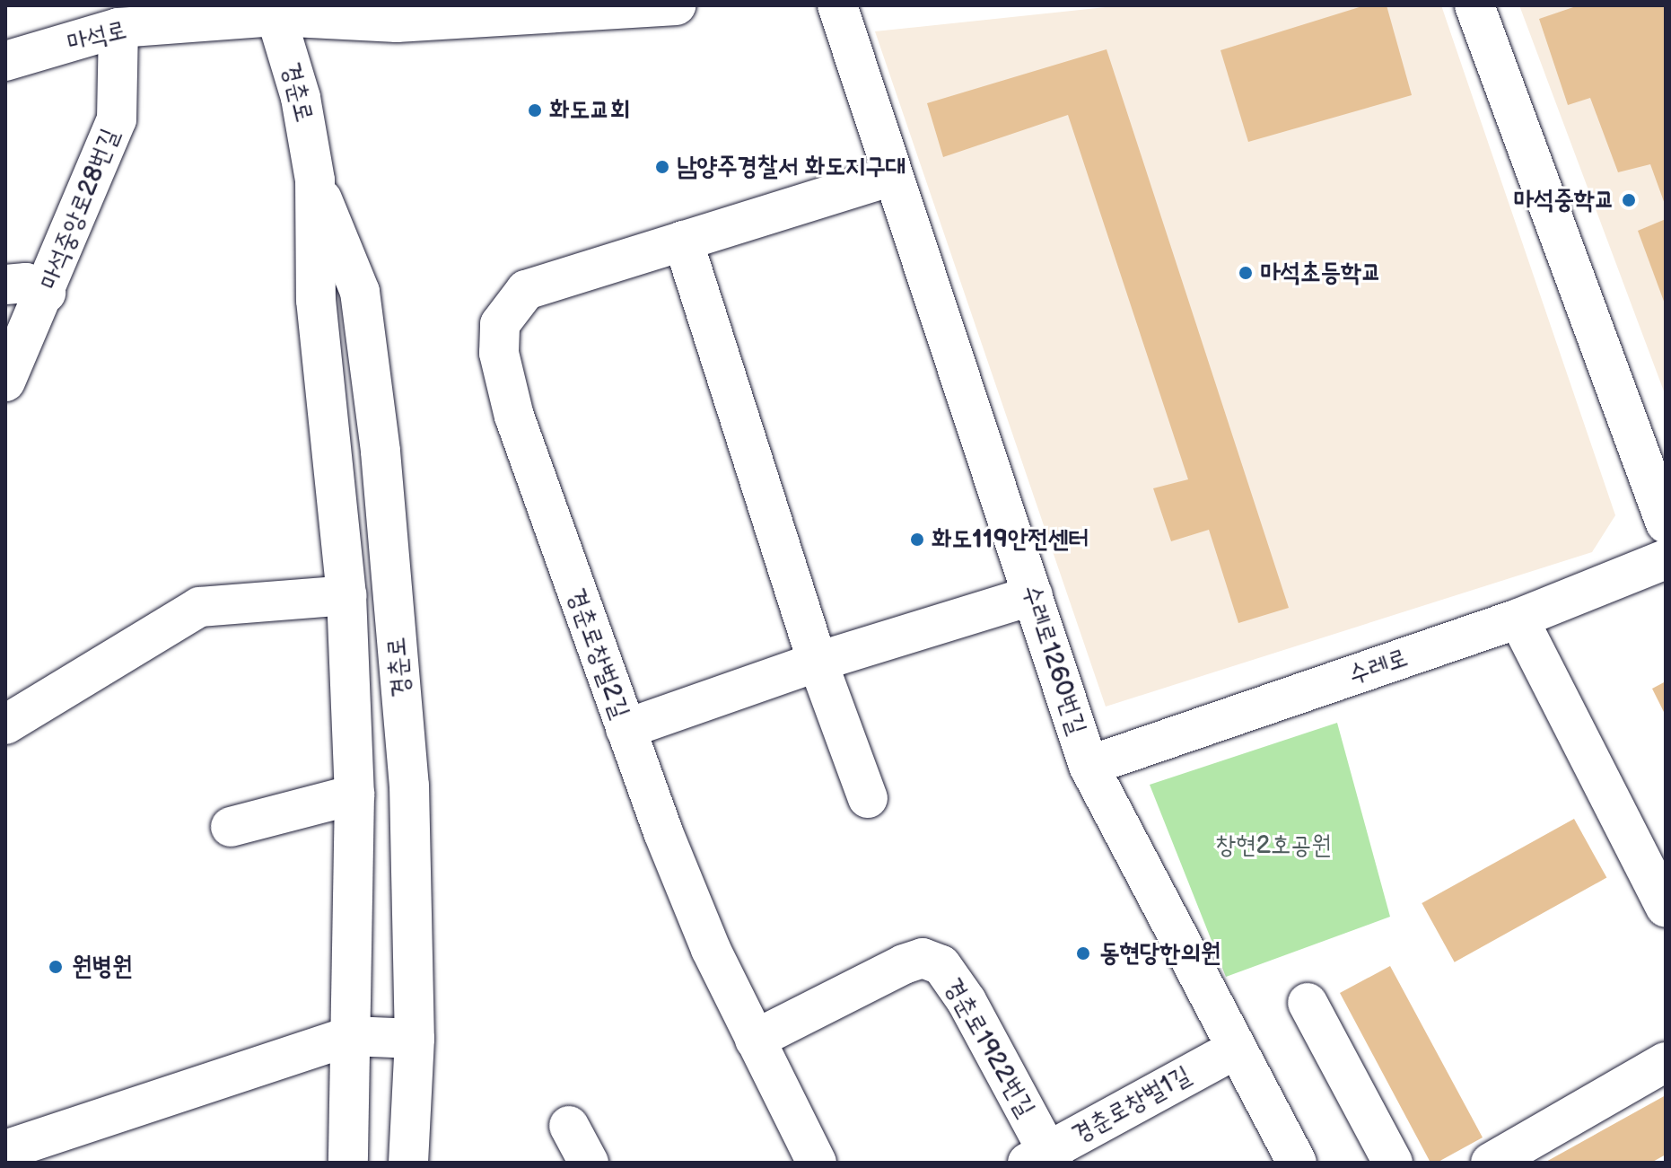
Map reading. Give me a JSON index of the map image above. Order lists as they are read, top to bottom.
{
  "streets": {
    "street": [
      "마석로",
      "경춘로",
      "마석중앙로28번길",
      "경춘로창벌2길",
      "수레로1260번길",
      "수레로",
      "경춘로1922번길",
      "경춘로창벌1길"
    ]
  },
  "crossings": [
    ["마석로", "경춘로"],
    ["마석로", "마석중앙로28번길"],
    ["경춘로창벌2길", "수레로1260번길"],
    ["경춘로창벌2길", "경춘로1922번길"],
    ["수레로1260번길", "수레로"],
    ["수레로1260번길", "경춘로창벌1길"],
    ["경춘로1922번길", "경춘로창벌1길"]
  ],
  "parks": ["창현2호공원"],
  "places": [
    "화도교회",
    "남양주경찰서 화도지구대",
    "마석중학교",
    "마석초등학교",
    "화도119안전센터",
    "동현당한의원",
    "원병원"
  ]
}
